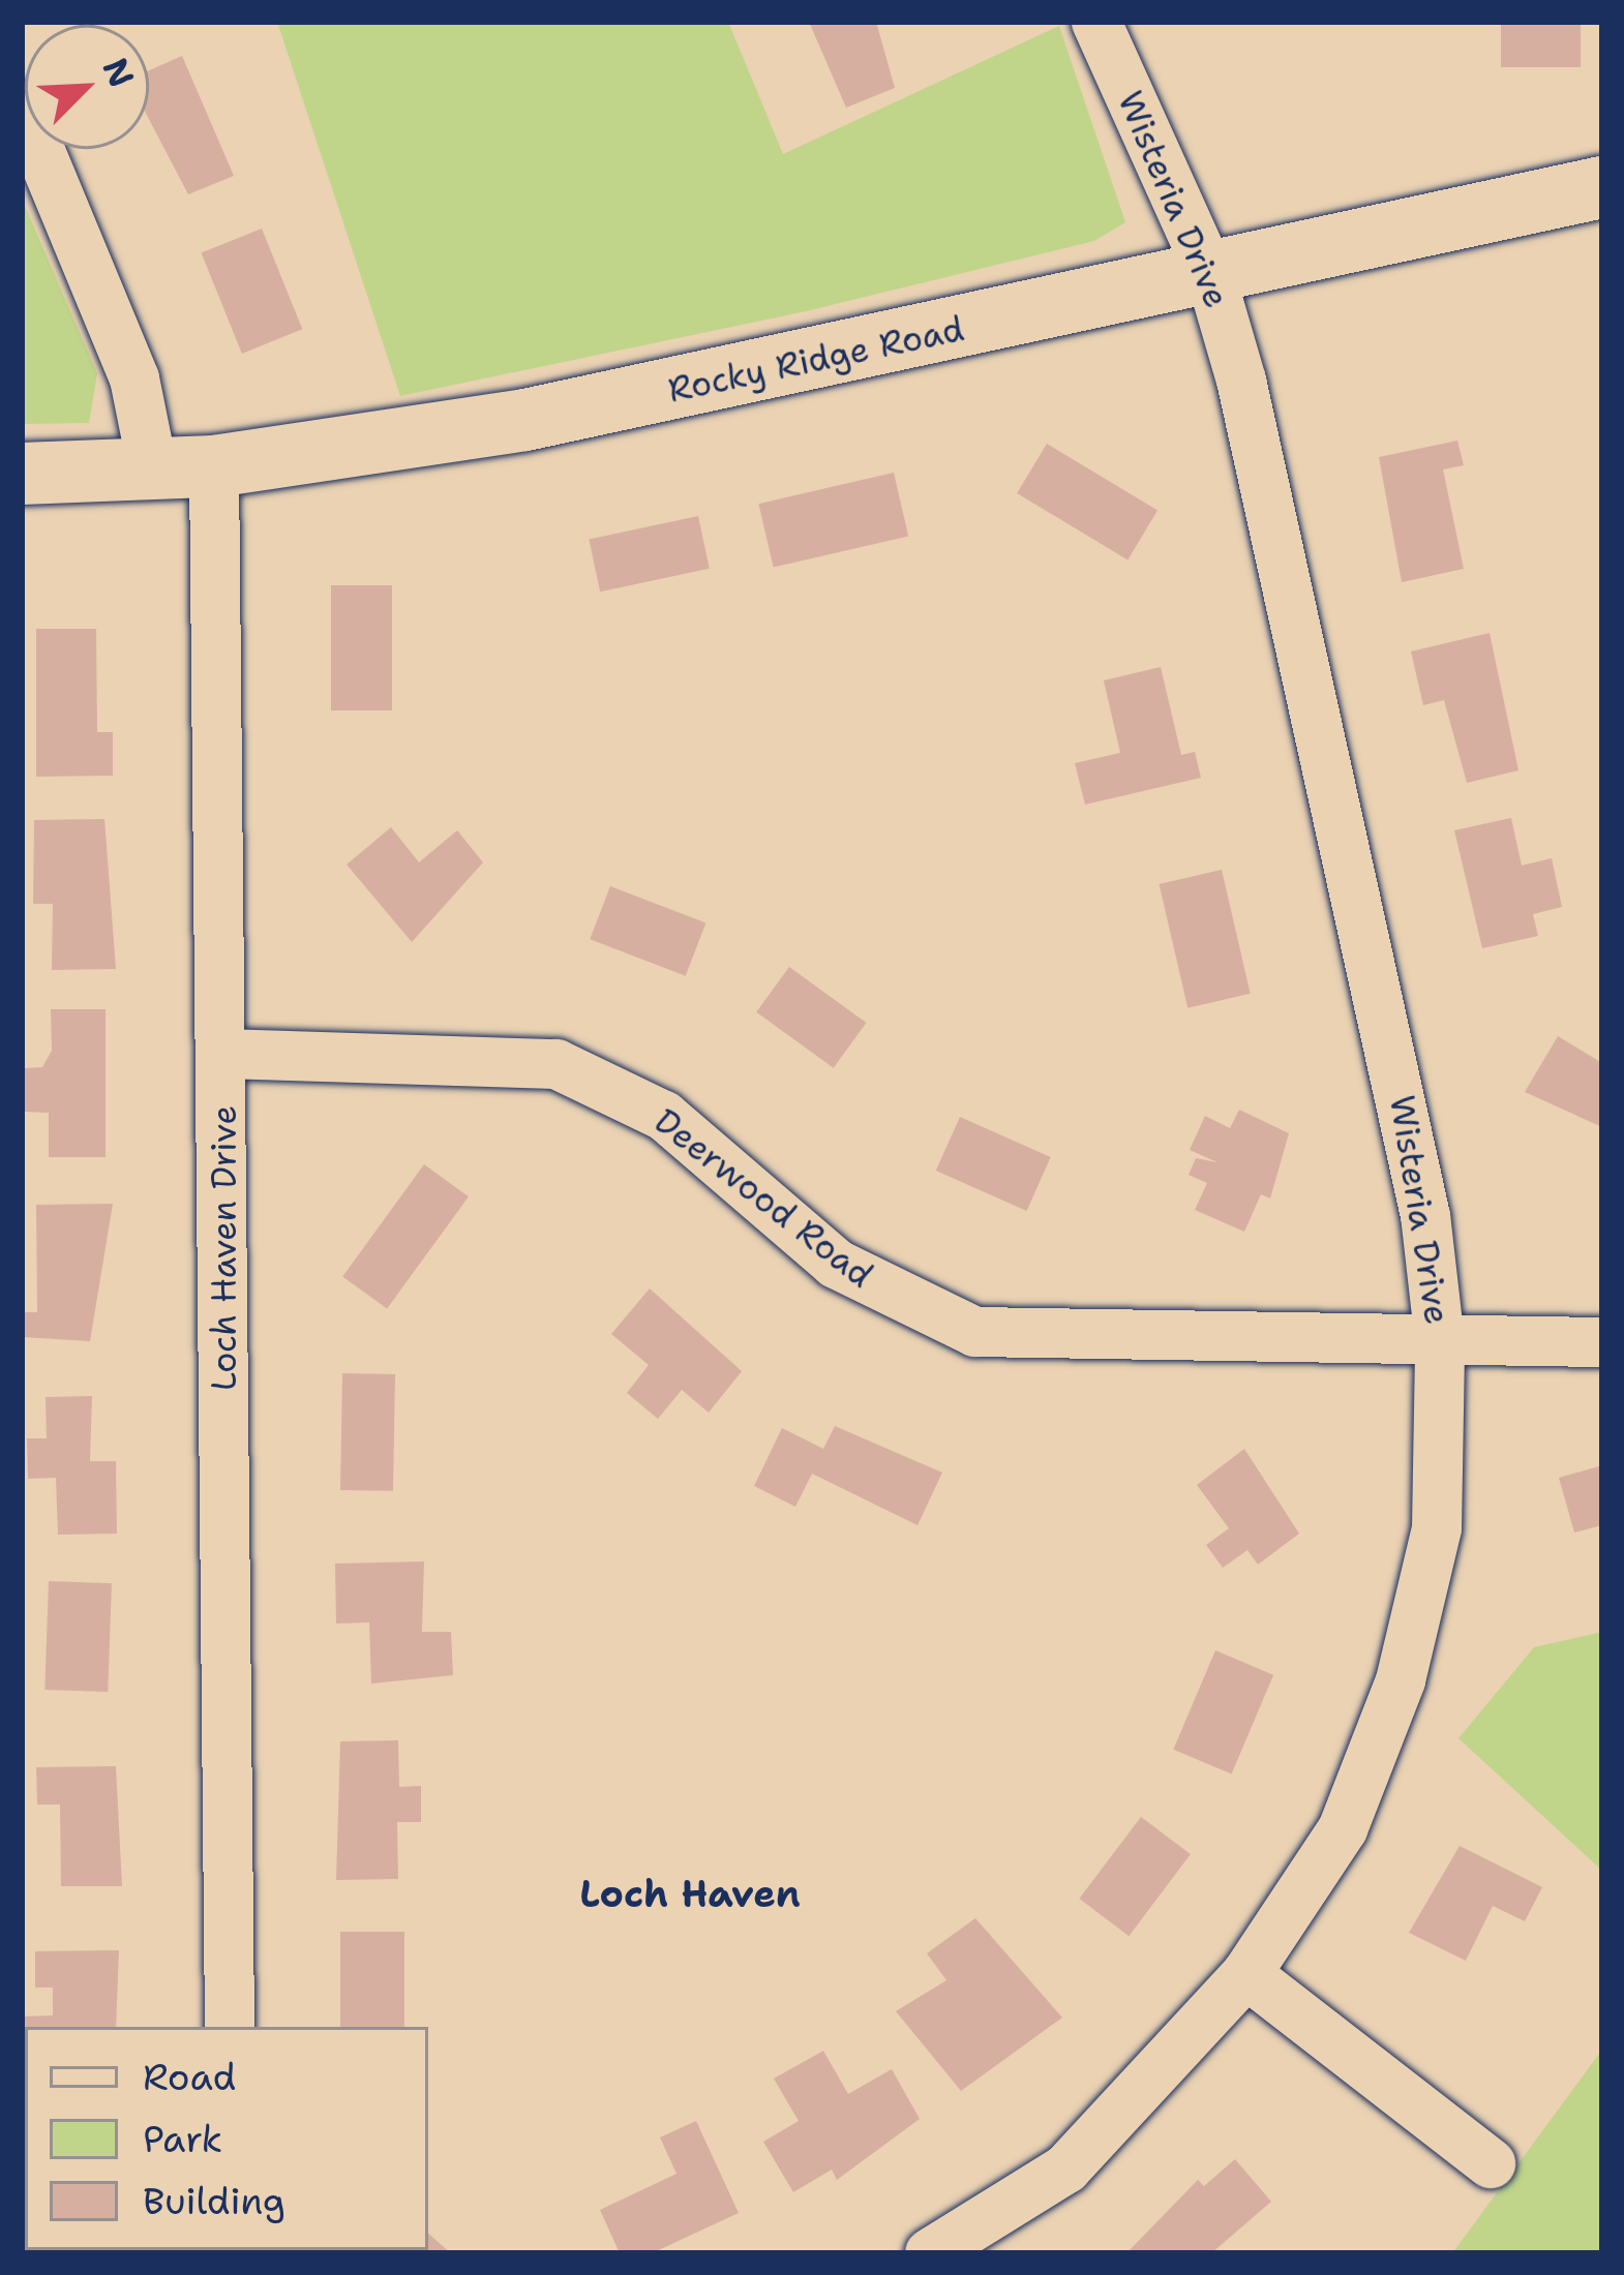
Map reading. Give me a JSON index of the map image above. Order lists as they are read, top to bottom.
{
  "streets": {
    "main road": ["Rocky Ridge Road"],
    "street": ["Wisteria Drive", "Deerwood Road", "Loch Haven Drive"]
  },
  "crossings": [
    ["Wisteria Drive", "Rocky Ridge Road"],
    ["Wisteria Drive", "Deerwood Road"],
    ["Rocky Ridge Road", "Loch Haven Drive"],
    ["Deerwood Road", "Loch Haven Drive"]
  ],
  "districts": ["Loch Haven"],
  "legend": ["Road", "Park", "Building"],
  "north": "top right"
}
